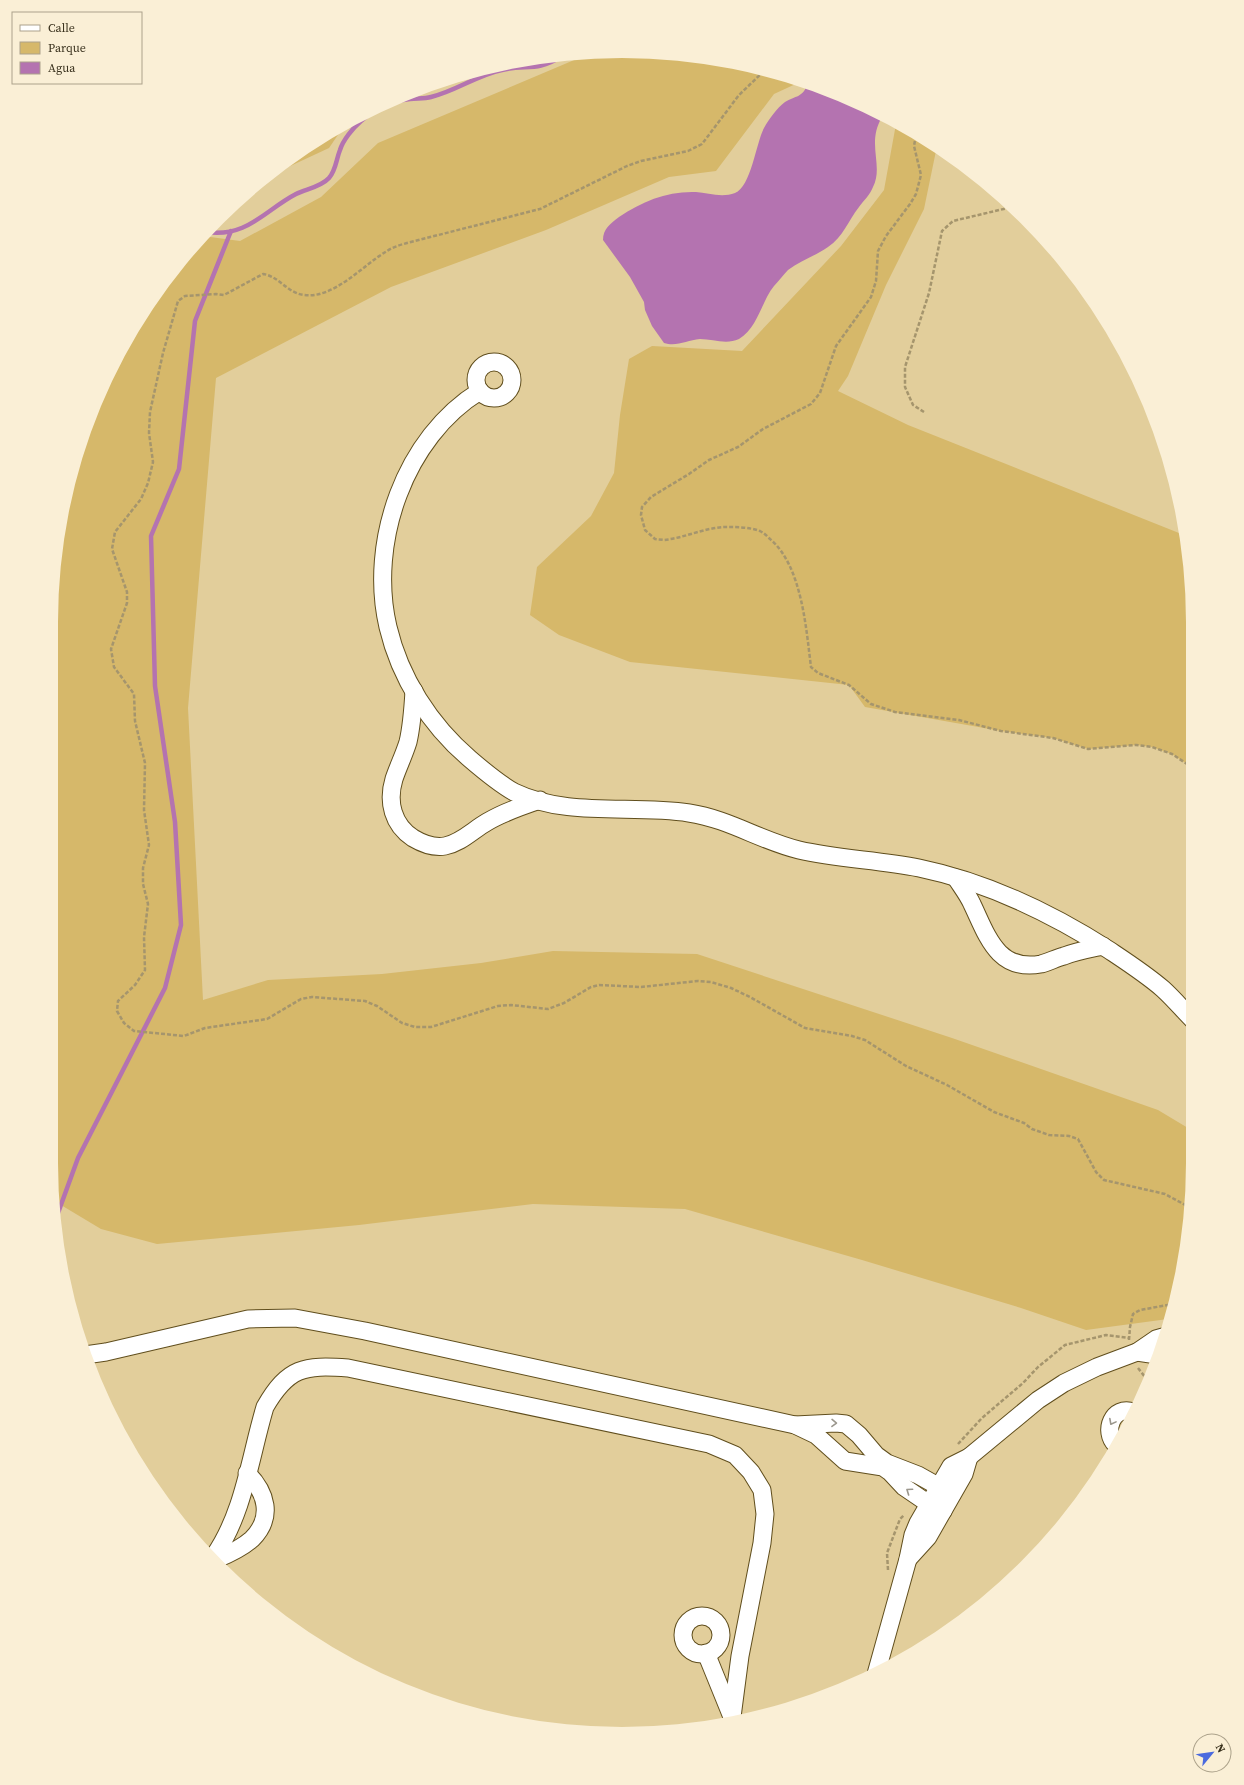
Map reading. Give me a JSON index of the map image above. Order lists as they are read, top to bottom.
{
  "legend": ["Calle", "Parque", "Agua"],
  "north": "top right"
}
